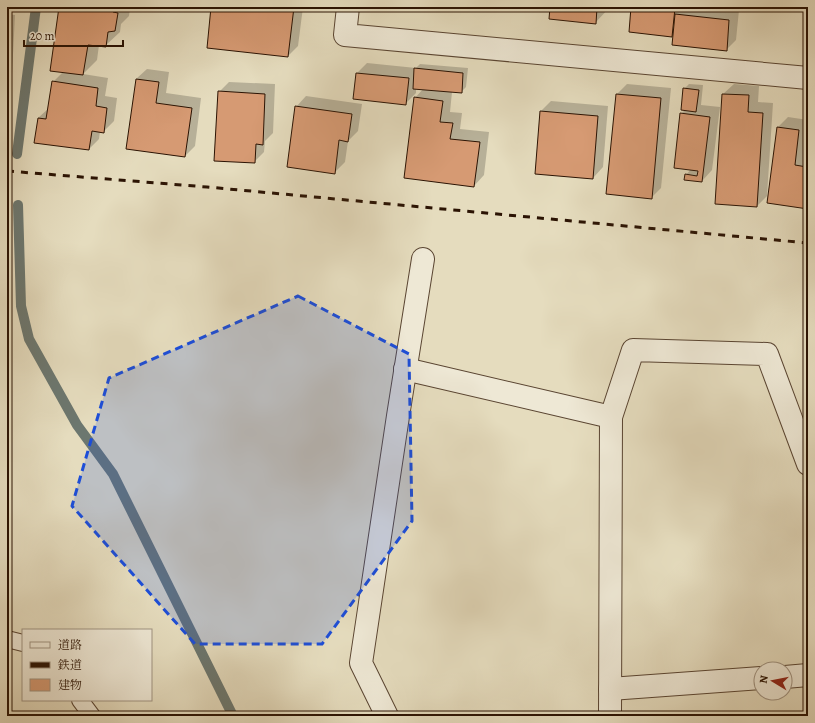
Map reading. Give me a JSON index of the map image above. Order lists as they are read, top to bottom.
{
  "legend": ["道路", "鉄道", "建物"],
  "scale_bar": "20 m",
  "north": "left"
}
